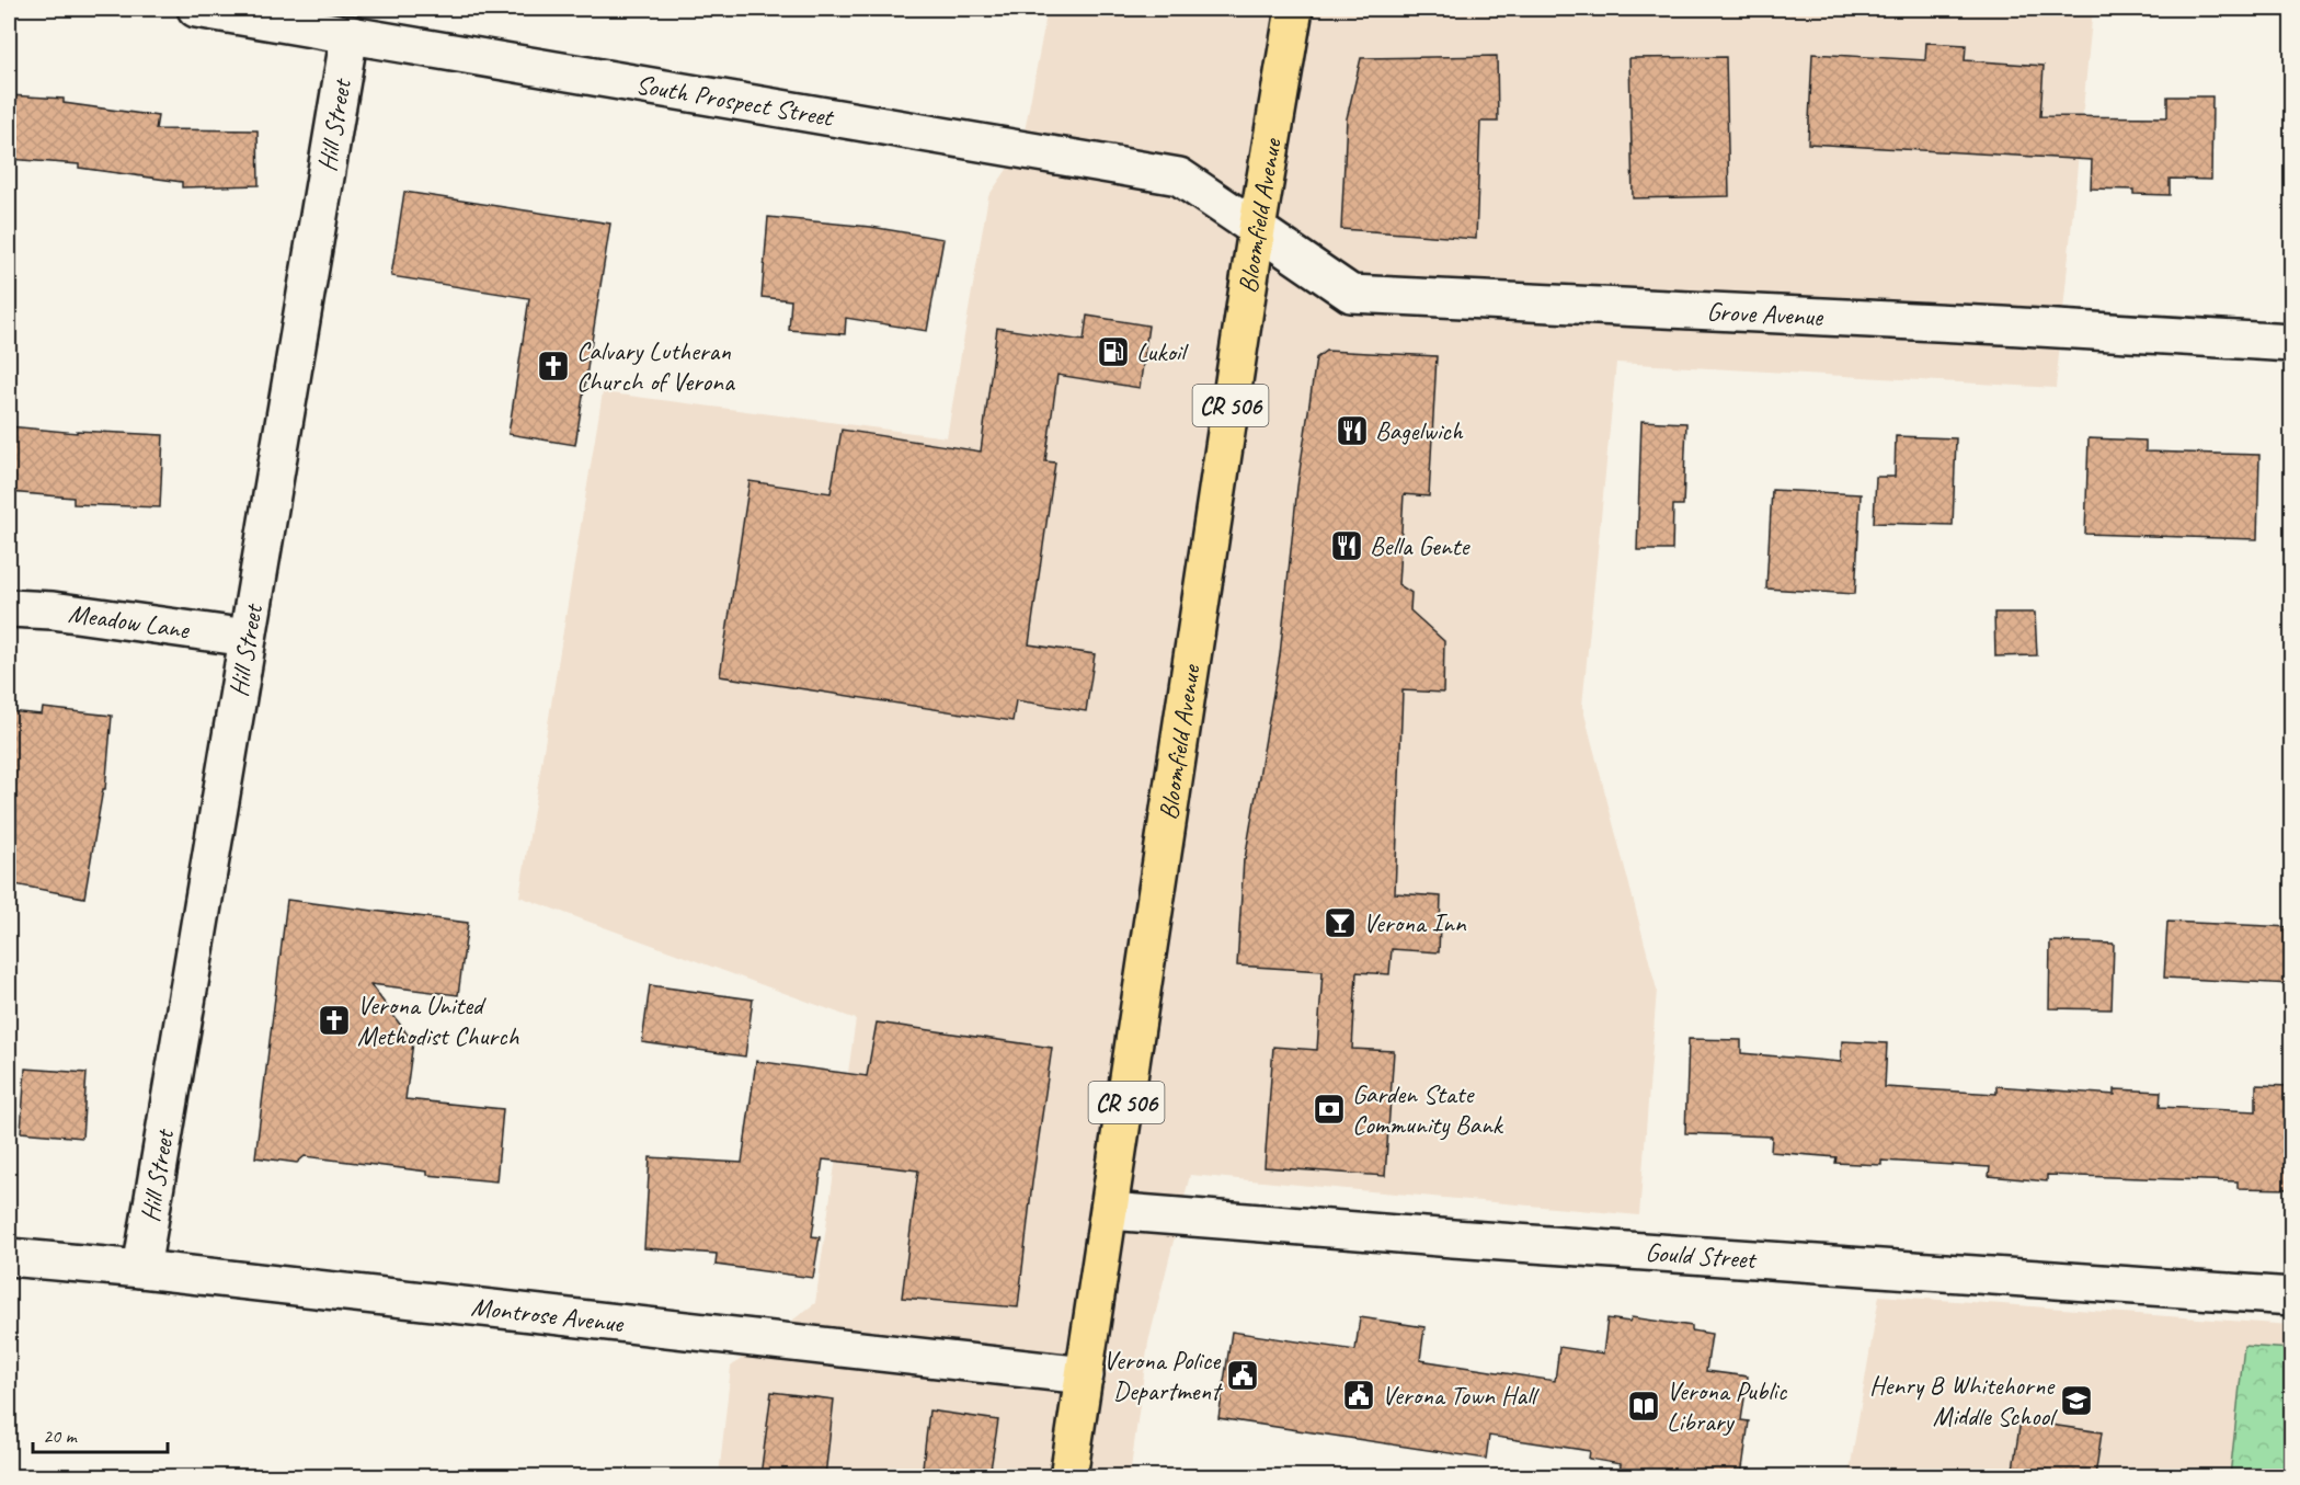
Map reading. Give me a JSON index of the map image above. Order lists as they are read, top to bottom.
{
  "streets": {
    "main road": ["Bloomfield Avenue", "CR 506"],
    "street": [
      "South Prospect Street",
      "Hill Street",
      "Grove Avenue",
      "Meadow Lane",
      "Gould Street",
      "Montrose Avenue"
    ]
  },
  "crossings": [
    ["South Prospect Street", "Hill Street"],
    ["South Prospect Street", "Bloomfield Avenue"],
    ["South Prospect Street", "Grove Avenue"],
    ["Hill Street", "Meadow Lane"],
    ["Hill Street", "Montrose Avenue"],
    ["Bloomfield Avenue", "Grove Avenue"],
    ["Bloomfield Avenue", "Gould Street"],
    ["Bloomfield Avenue", "Montrose Avenue"]
  ],
  "places": {
    "fuel station": ["Lukoil"],
    "church": ["Calvary Lutheran Church of Verona", "Verona United Methodist Church"],
    "restaurant": ["Bagelwich", "Bella Gente"],
    "bar": ["Verona Inn"],
    "bank": ["Garden State Community Bank"],
    "public building": ["Verona Police Department", "Verona Town Hall"],
    "school or university": ["Henry B Whitehorne Middle School"],
    "library": ["Verona Public Library"]
  },
  "scale_bar": "20 m"
}
